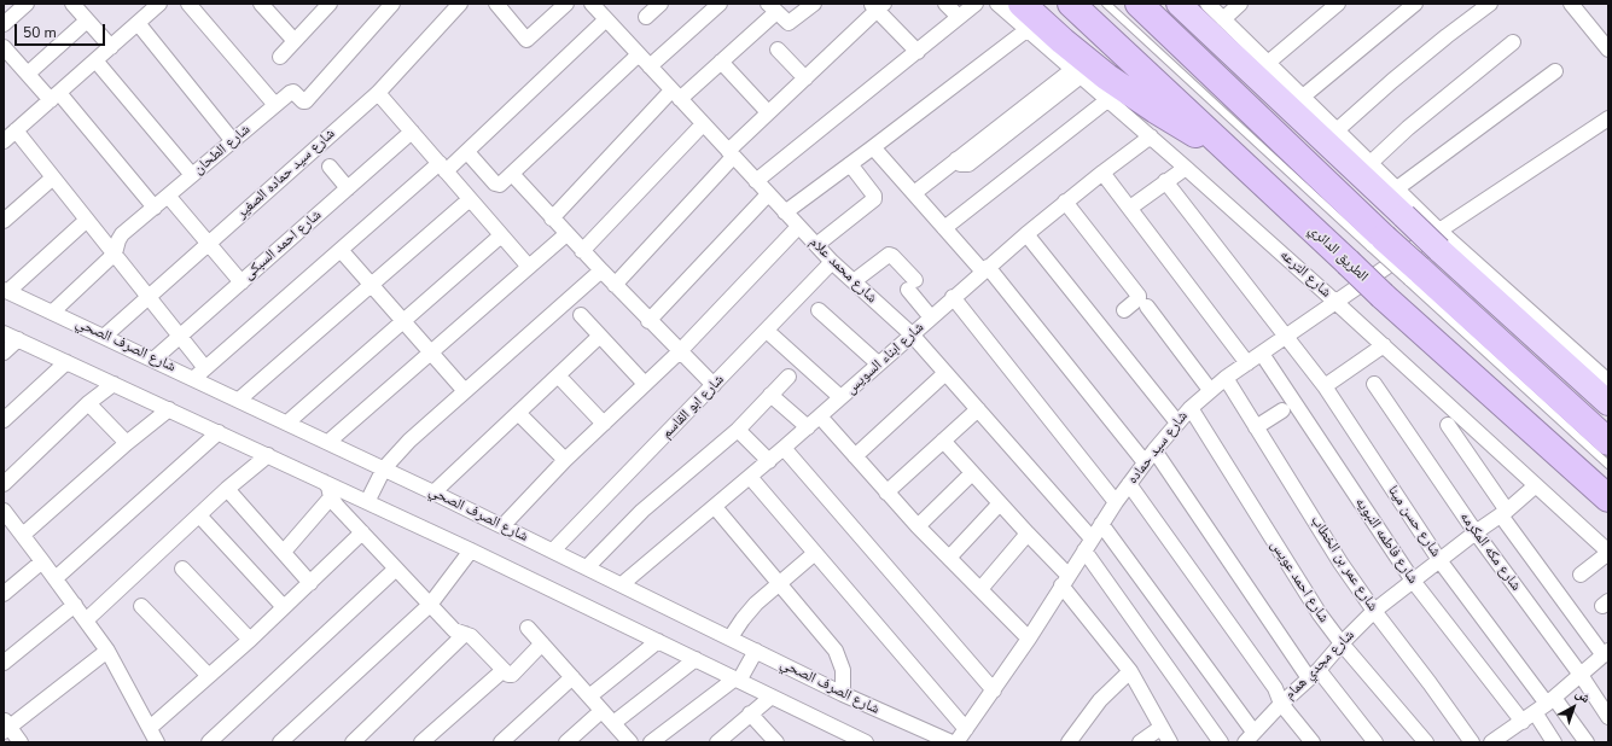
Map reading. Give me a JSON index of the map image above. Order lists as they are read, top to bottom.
{
  "streets": {
    "highway": ["الطريق الدائري"],
    "street": [
      "شارع الطحان",
      "شارع سيد حماده الصغير",
      "شارع احمد السبكى",
      "شارع محمد علام",
      "شارع الترعه",
      "شارع الصرف الصحي",
      "شارع ابناء السويس",
      "شارع ابو القاسم",
      "شارع سيد حماده",
      "شارع حسن مينا",
      "شارع فاطمه النبويه",
      "شارع مكه المكرمه",
      "شارع عمر بن الخطاب",
      "شارع احمد عويس",
      "شارع مجدي همام"
    ]
  },
  "crossings": [
    ["شارع الطحان", "شارع الصرف الصحي"],
    ["شارع سيد حماده الصغير", "شارع الصرف الصحي"],
    ["شارع احمد السبكى", "شارع الصرف الصحي"],
    ["شارع محمد علام", "شارع ابناء السويس"],
    ["شارع محمد علام", "شارع ابو القاسم"],
    ["شارع محمد علام", "شارع سيد حماده"],
    ["شارع الترعه", "شارع ابناء السويس"],
    ["شارع الترعه", "شارع سيد حماده"],
    ["شارع الترعه", "شارع مجدي همام"],
    ["شارع الصرف الصحي", "شارع ابناء السويس"],
    ["شارع الصرف الصحي", "شارع ابو القاسم"],
    ["شارع سيد حماده", "شارع حسن مينا"],
    ["شارع سيد حماده", "شارع فاطمه النبويه"],
    ["شارع سيد حماده", "شارع عمر بن الخطاب"],
    ["شارع سيد حماده", "شارع احمد عويس"],
    ["شارع حسن مينا", "شارع مجدي همام"],
    ["شارع فاطمه النبويه", "شارع مجدي همام"],
    ["شارع مكه المكرمه", "شارع مجدي همام"],
    ["شارع عمر بن الخطاب", "شارع مجدي همام"],
    ["شارع احمد عويس", "شارع مجدي همام"]
  ],
  "scale_bar": "50 m",
  "north": "top right"
}
